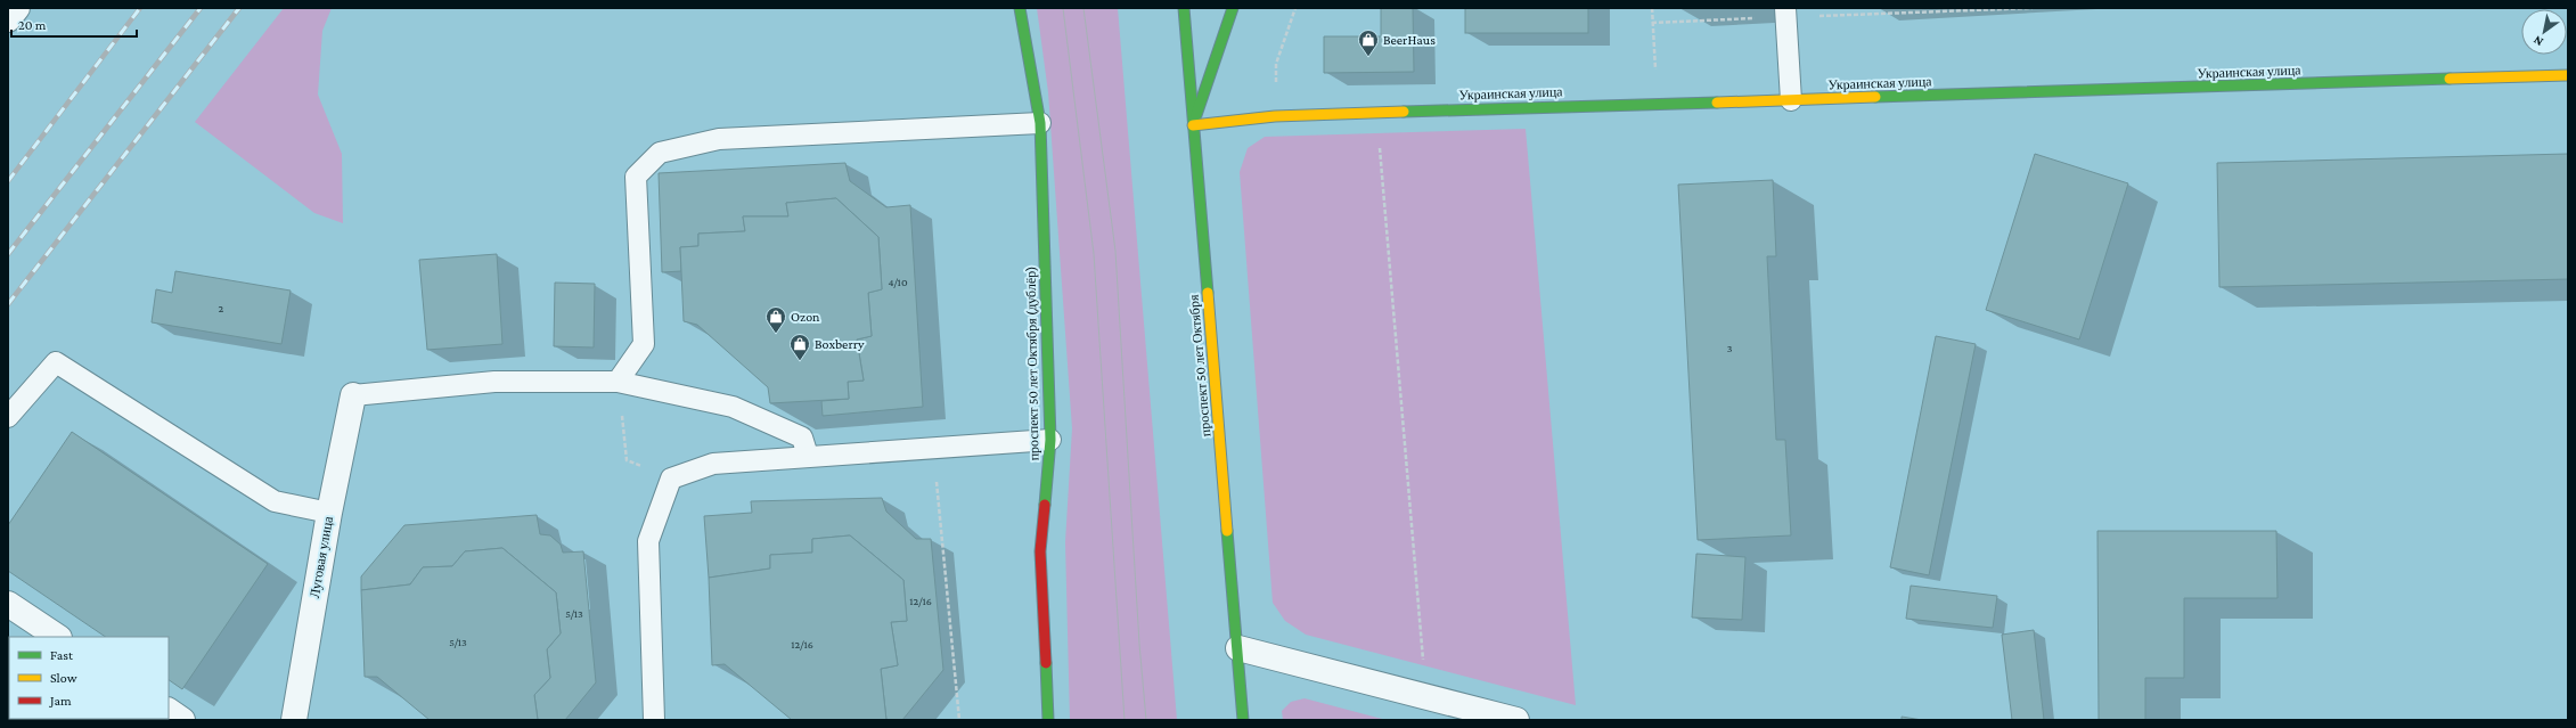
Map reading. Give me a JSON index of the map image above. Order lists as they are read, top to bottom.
{
  "streets": {
    "street": [
      "Украинская улица",
      "проспект 50 лет Октября (дублёр)",
      "проспект 50 лет Октября",
      "Луговая улица"
    ]
  },
  "crossings": [
    ["Украинская улица", "проспект 50 лет Октября"]
  ],
  "places": {
    "shop": ["BeerHaus", "Ozon", "Boxberry"]
  },
  "house_numbers": [
    "4/10",
    "2",
    "3",
    "12/16",
    "5/13",
    "5/13",
    "12/16"
  ],
  "legend": ["Fast", "Slow", "Jam"],
  "scale_bar": "20 m",
  "north": "bottom left"
}
